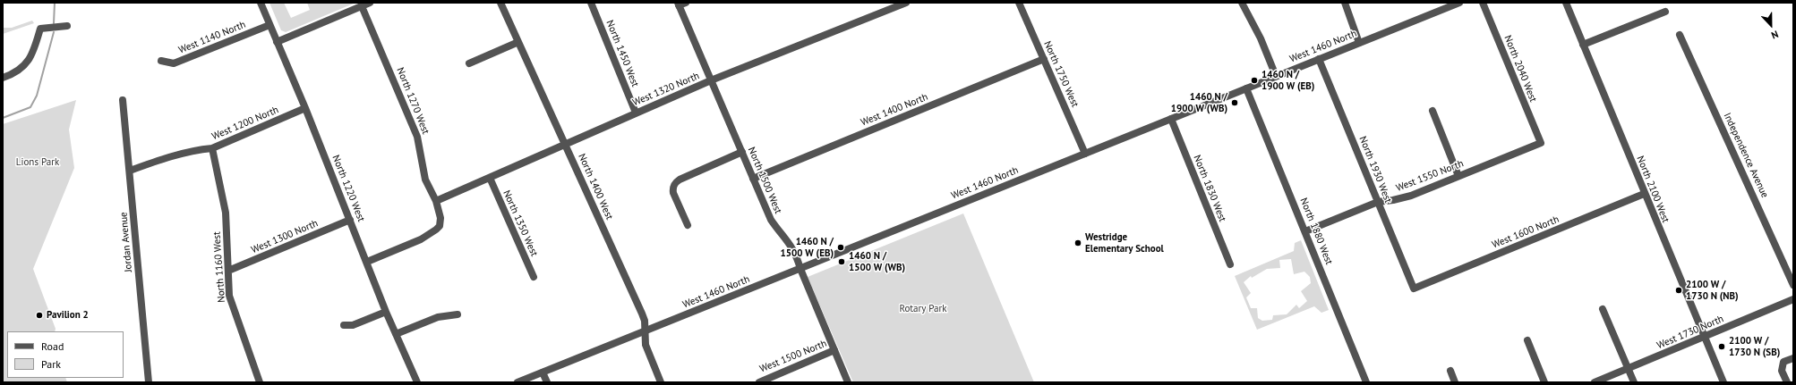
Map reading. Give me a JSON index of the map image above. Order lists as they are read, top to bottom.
{
  "streets": {
    "street": [
      "West 1140 North",
      "West 1460 North",
      "North 1450 West",
      "North 2040 West",
      "North 1750 West",
      "West 1320 North",
      "North 1270 West",
      "West 1400 North",
      "West 1200 North",
      "Independence Avenue",
      "North 1930 West",
      "West 1550 North",
      "North 1500 West",
      "North 1400 West",
      "North 1220 West",
      "North 1830 West",
      "North 2100 West",
      "North 1350 West",
      "North 1880 West",
      "West 1600 North",
      "West 1300 North",
      "Jordan Avenue",
      "North 1160 West",
      "West 1730 North",
      "West 1500 North"
    ]
  },
  "crossings": [
    ["West 1140 North", "North 1220 West"],
    ["West 1460 North", "North 1750 West"],
    ["West 1460 North", "North 1930 West"],
    ["West 1460 North", "North 1500 West"],
    ["West 1460 North", "North 1400 West"],
    ["West 1460 North", "North 1830 West"],
    ["West 1460 North", "North 1880 West"],
    ["North 1450 West", "West 1320 North"],
    ["North 2040 West", "West 1550 North"],
    ["North 1750 West", "West 1400 North"],
    ["West 1320 North", "North 1270 West"],
    ["West 1320 North", "North 1500 West"],
    ["West 1320 North", "North 1400 West"],
    ["West 1320 North", "North 1350 West"],
    ["North 1270 West", "North 1220 West"],
    ["West 1400 North", "North 1500 West"],
    ["West 1200 North", "North 1220 West"],
    ["West 1200 North", "Jordan Avenue"],
    ["West 1200 North", "North 1160 West"],
    ["North 1930 West", "West 1550 North"],
    ["North 1930 West", "West 1600 North"],
    ["West 1550 North", "North 1880 West"],
    ["North 1500 West", "West 1500 North"],
    ["North 1220 West", "West 1300 North"],
    ["North 2100 West", "West 1600 North"],
    ["North 2100 West", "West 1730 North"],
    ["West 1300 North", "North 1160 West"]
  ],
  "parks": ["Lions Park", "Rotary Park"],
  "places": [
    "1460 N / 1900 W (EB)",
    "1460 N / 1900 W (WB)",
    "Westridge Elementary School",
    "1460 N / 1500 W (EB)",
    "1460 N / 1500 W (WB)",
    "2100 W / 1730 N (NB)",
    "Pavilion 2",
    "2100 W / 1730 N (SB)"
  ],
  "legend": ["Road", "Park"],
  "north": "bottom"
}
